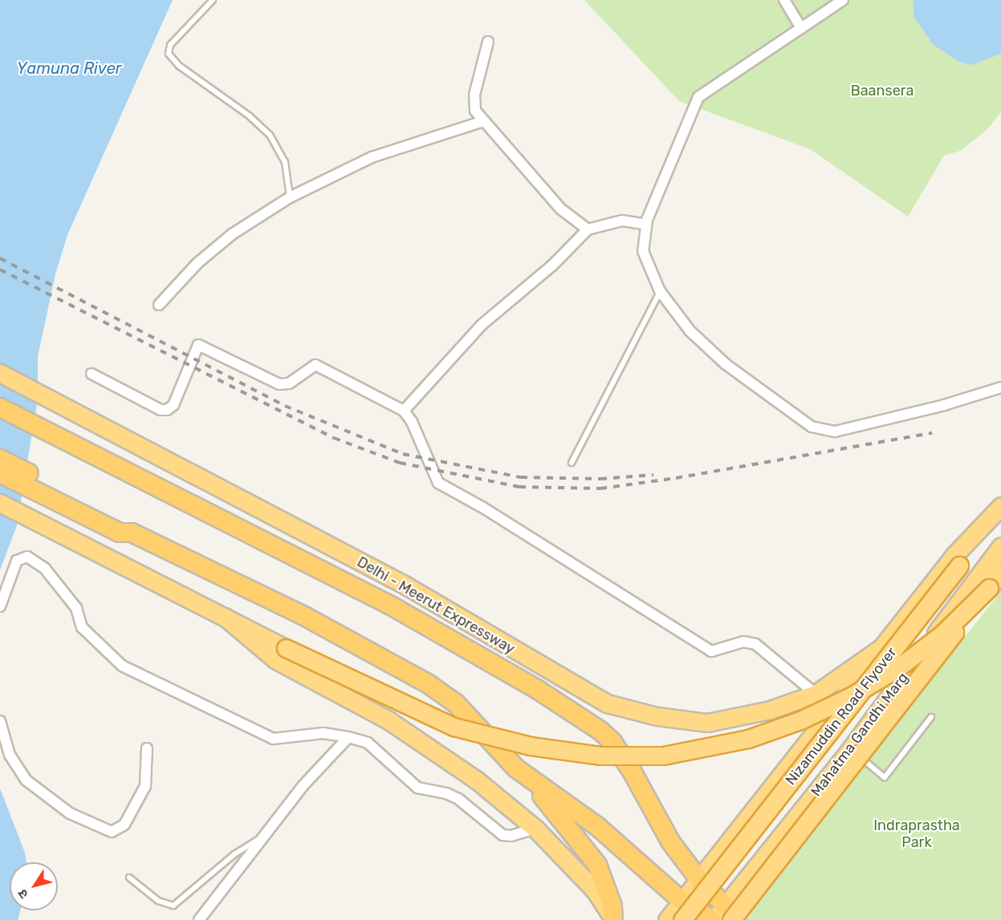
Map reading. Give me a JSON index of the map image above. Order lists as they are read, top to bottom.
{
  "streets": {
    "highway": ["Delhi - Meerut Expressway", "Nizamuddin Road Flyover", "Mahatma Gandhi Marg"]
  },
  "crossings": [
    ["Delhi - Meerut Expressway", "Mahatma Gandhi Marg"]
  ],
  "water": ["Yamuna River"],
  "parks": ["Baansera", "Indraprastha Park"],
  "north": "bottom left"
}
